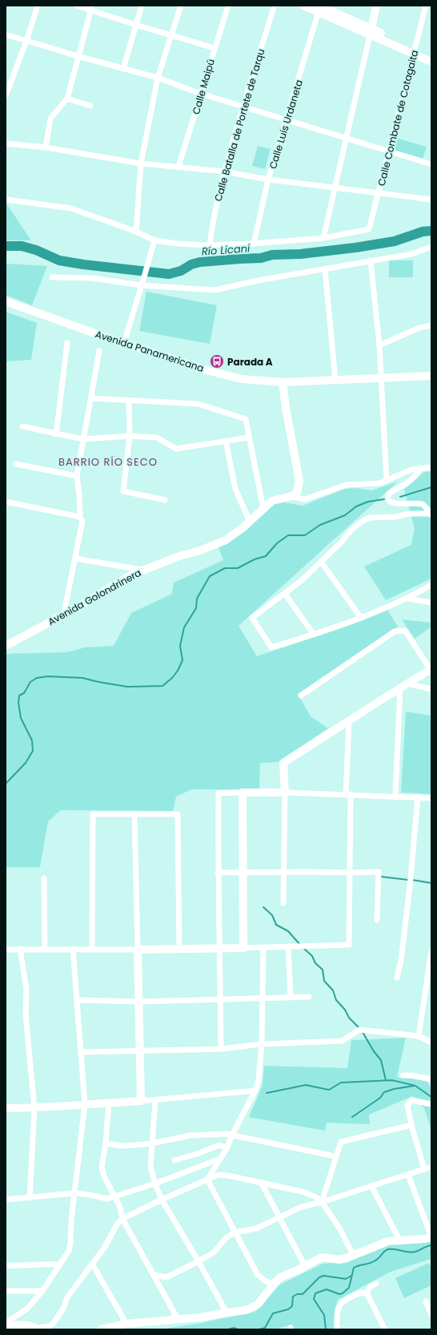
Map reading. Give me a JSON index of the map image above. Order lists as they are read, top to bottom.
{
  "streets": {
    "street": [
      "Calle Maipú",
      "Calle Combate de Cotagaita",
      "Calle Luis Urdaneta",
      "Calle Batalla de Portete de Tarqu",
      "Avenida Panamericana",
      "Avenida Golondrinera"
    ]
  },
  "districts": ["BARRIO RÍO SECO"],
  "water": ["Río Licani"],
  "places": {
    "bus stop": ["Parada A"]
  }
}
